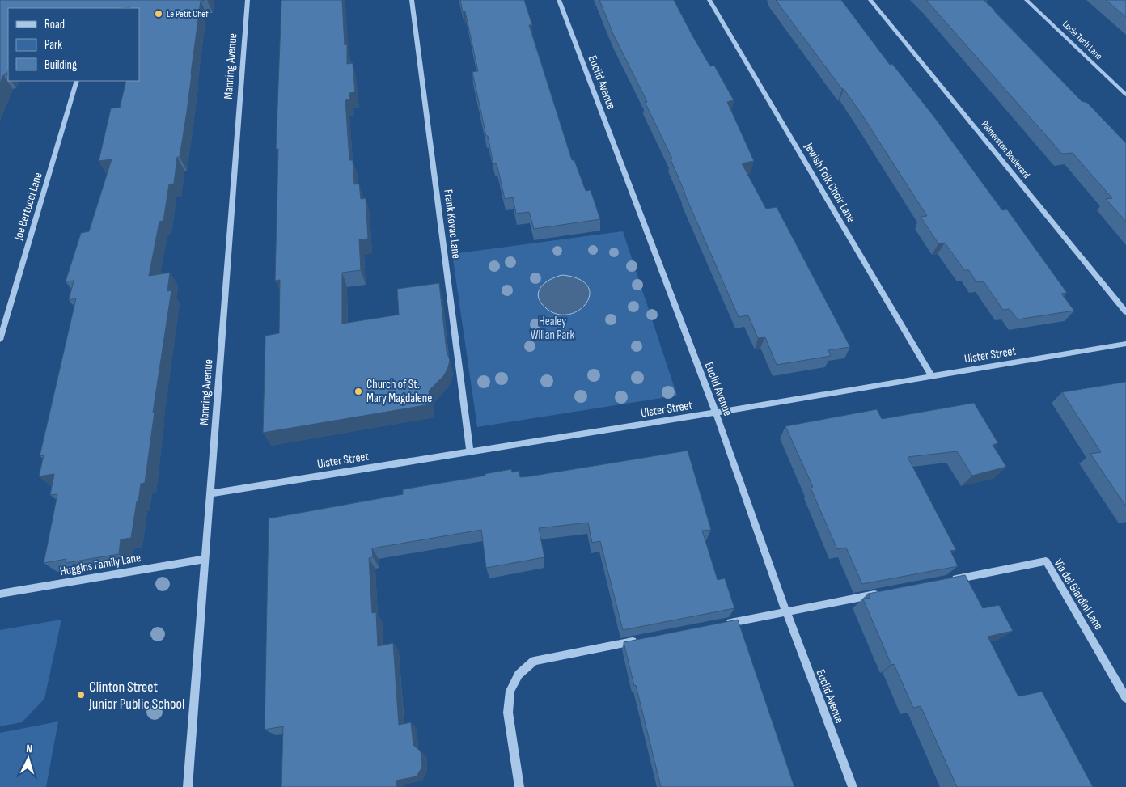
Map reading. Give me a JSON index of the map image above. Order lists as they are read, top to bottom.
{
  "streets": {
    "street": [
      "Lucie Tuch Lane",
      "Manning Avenue",
      "Euclid Avenue",
      "Palmerston Boulevard",
      "Jewish Folk Choir Lane",
      "Joe Bertucci Lane",
      "Frank Kovac Lane",
      "Ulster Street",
      "Huggins Family Lane",
      "Via dei Giardini Lane"
    ]
  },
  "crossings": [
    ["Manning Avenue", "Ulster Street"],
    ["Manning Avenue", "Huggins Family Lane"],
    ["Euclid Avenue", "Ulster Street"],
    ["Jewish Folk Choir Lane", "Ulster Street"],
    ["Frank Kovac Lane", "Ulster Street"]
  ],
  "parks": ["Healey Willan Park"],
  "places": ["Le Petit Chef", "Church of St. Mary Magdalene", "Clinton Street Junior Public School"],
  "legend": ["Road", "Park", "Building"],
  "north": "top"
}
